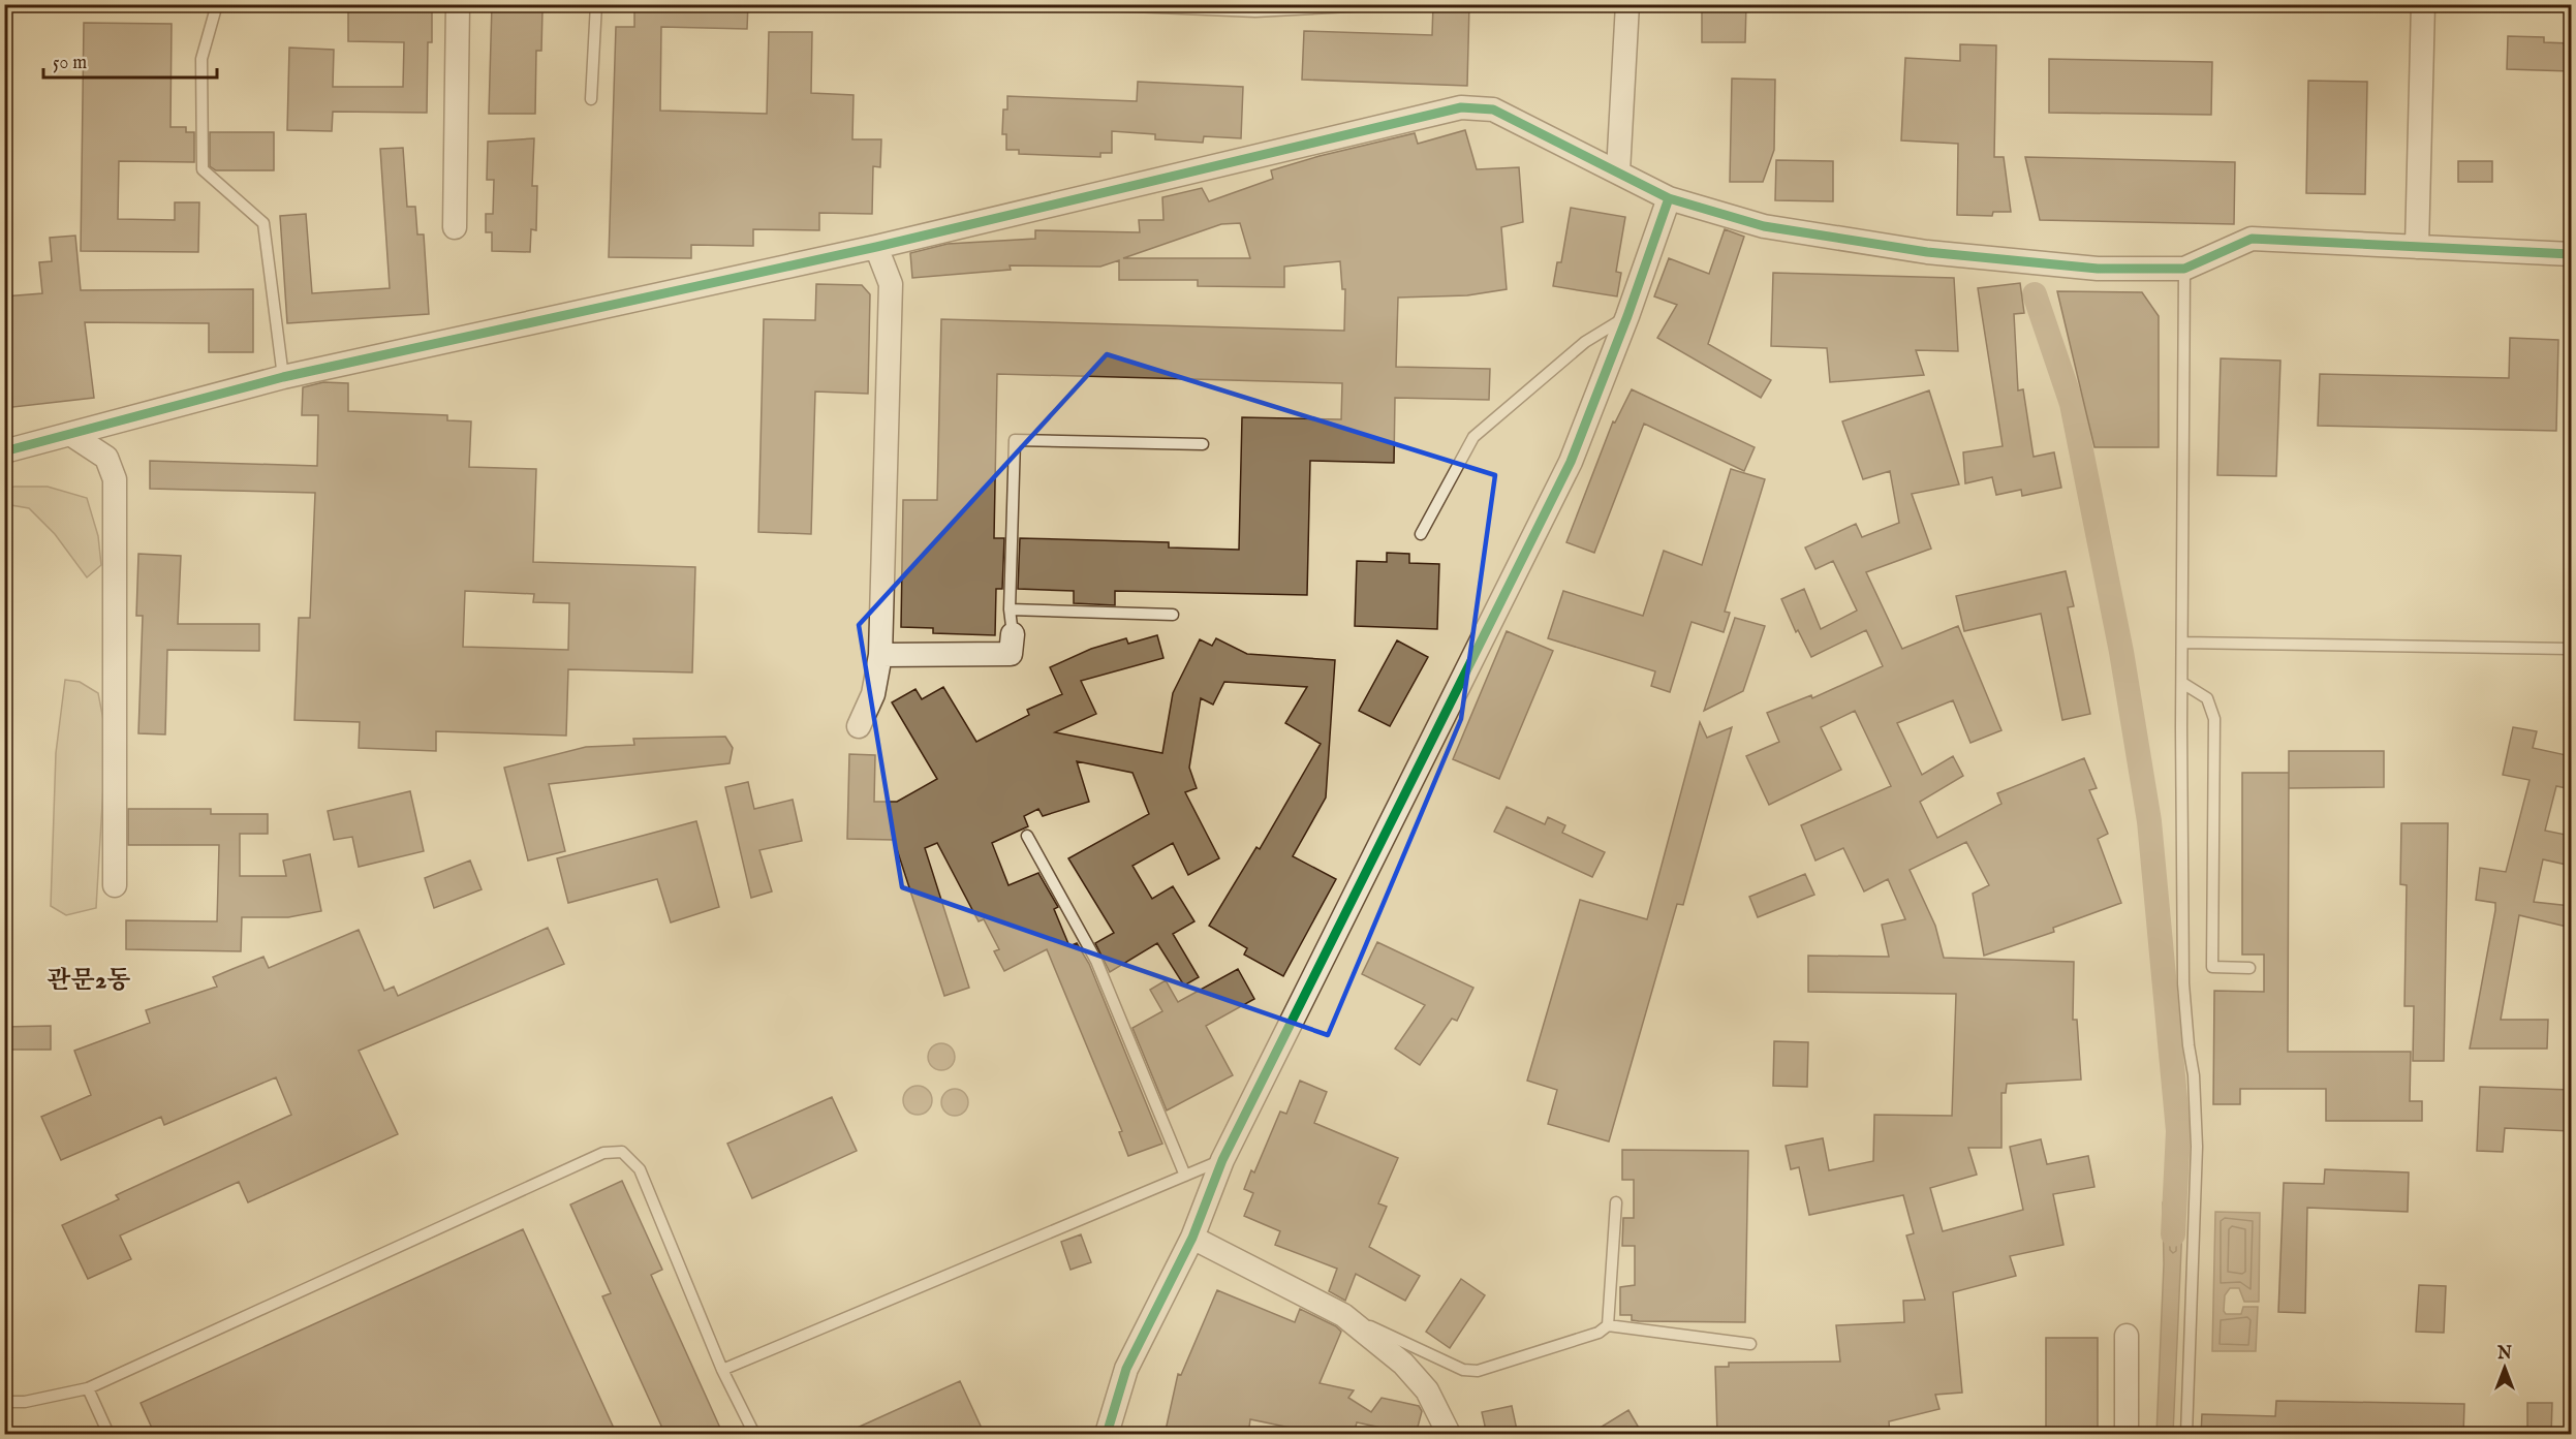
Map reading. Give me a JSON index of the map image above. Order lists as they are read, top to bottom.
{
  "districts": ["관문2동"],
  "scale_bar": "50 m",
  "north": "top"
}
